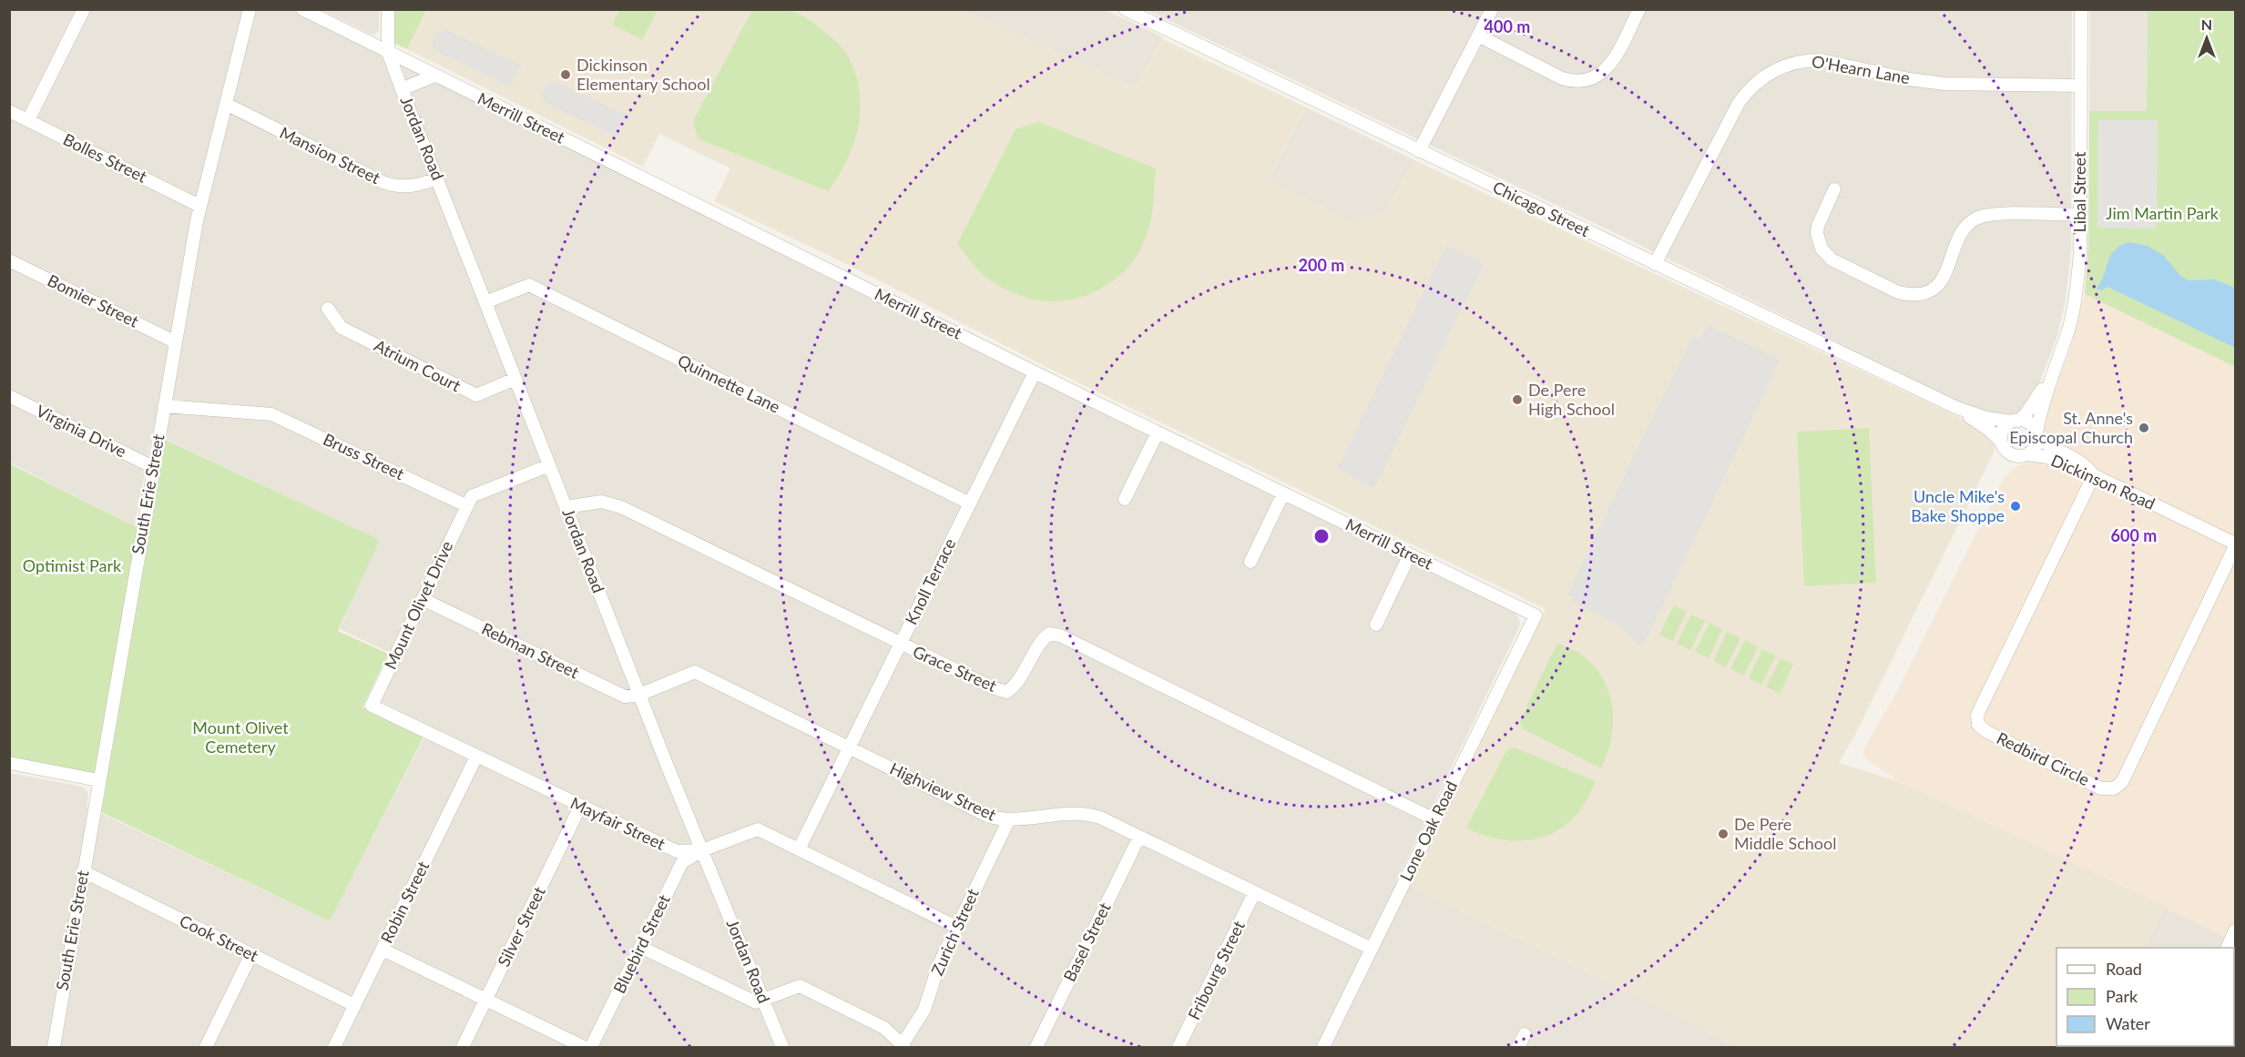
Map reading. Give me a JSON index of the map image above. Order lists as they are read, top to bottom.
{
  "streets": {
    "street": [
      "O'Hearn Lane",
      "Merrill Street",
      "Jordan Road",
      "Mansion Street",
      "Bolles Street",
      "Libal Street",
      "Chicago Street",
      "Bomier Street",
      "Atrium Court",
      "Quinnette Lane",
      "Virginia Drive",
      "Bruss Street",
      "Dickinson Road",
      "South Erie Street",
      "Knoll Terrace",
      "Mount Olivet Drive",
      "Rebman Street",
      "Grace Street",
      "Redbird Circle",
      "Highview Street",
      "Mayfair Street",
      "Lone Oak Road",
      "Robin Street",
      "Silver Street",
      "Zurich Street",
      "Cook Street",
      "Basel Street",
      "Bluebird Street",
      "Fribourg Street"
    ]
  },
  "crossings": [
    ["O'Hearn Lane", "Libal Street"],
    ["O'Hearn Lane", "Chicago Street"],
    ["Merrill Street", "Jordan Road"],
    ["Merrill Street", "Knoll Terrace"],
    ["Merrill Street", "Lone Oak Road"],
    ["Jordan Road", "Mansion Street"],
    ["Jordan Road", "Atrium Court"],
    ["Jordan Road", "Quinnette Lane"],
    ["Jordan Road", "Rebman Street"],
    ["Jordan Road", "Grace Street"],
    ["Jordan Road", "Highview Street"],
    ["Jordan Road", "Mayfair Street"],
    ["Jordan Road", "Bluebird Street"],
    ["Mansion Street", "South Erie Street"],
    ["Bolles Street", "South Erie Street"],
    ["Libal Street", "Chicago Street"],
    ["Libal Street", "Dickinson Road"],
    ["Chicago Street", "Dickinson Road"],
    ["Bomier Street", "South Erie Street"],
    ["Quinnette Lane", "Knoll Terrace"],
    ["Virginia Drive", "South Erie Street"],
    ["Bruss Street", "South Erie Street"],
    ["Bruss Street", "Mount Olivet Drive"],
    ["Dickinson Road", "Redbird Circle"],
    ["South Erie Street", "Cook Street"],
    ["Knoll Terrace", "Grace Street"],
    ["Knoll Terrace", "Highview Street"],
    ["Knoll Terrace", "Mayfair Street"],
    ["Mount Olivet Drive", "Rebman Street"],
    ["Mount Olivet Drive", "Mayfair Street"],
    ["Rebman Street", "Highview Street"],
    ["Grace Street", "Lone Oak Road"],
    ["Highview Street", "Lone Oak Road"],
    ["Highview Street", "Zurich Street"],
    ["Highview Street", "Basel Street"],
    ["Highview Street", "Fribourg Street"],
    ["Mayfair Street", "Robin Street"],
    ["Mayfair Street", "Silver Street"],
    ["Mayfair Street", "Zurich Street"],
    ["Mayfair Street", "Bluebird Street"],
    ["Robin Street", "Cook Street"]
  ],
  "parks": ["Jim Martin Park", "Optimist Park", "Mount Olivet Cemetery"],
  "places": [
    "Dickinson Elementary School",
    "De Pere High School",
    "St. Anne's Episcopal Church",
    "Uncle Mike's Bake Shoppe",
    "De Pere Middle School"
  ],
  "legend": ["Road", "Park", "Water"],
  "north": "top",
  "rings": ["400 m", "200 m", "600 m"]
}
